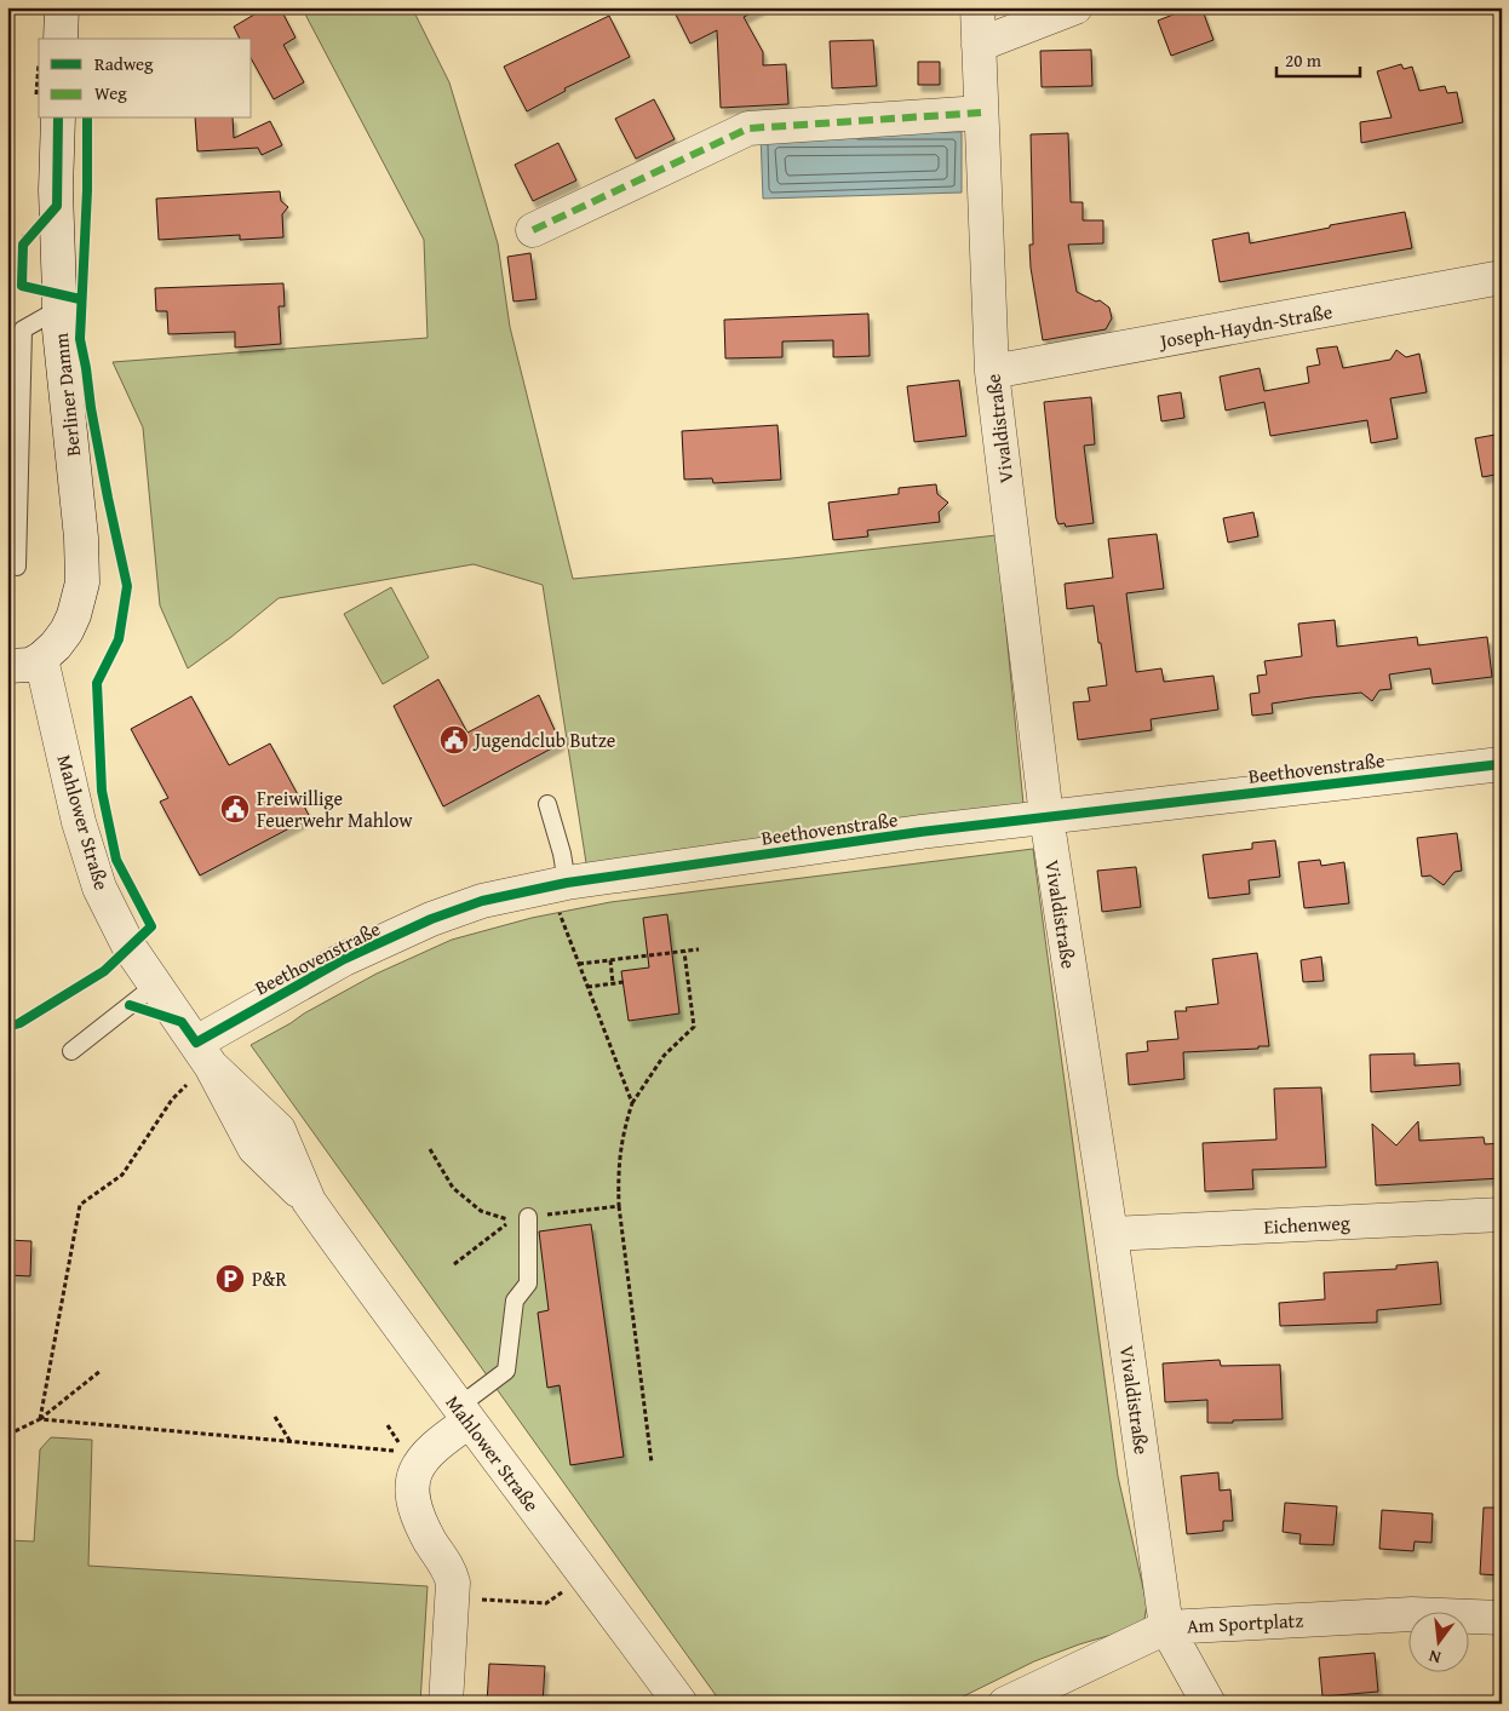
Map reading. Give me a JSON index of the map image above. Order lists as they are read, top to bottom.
{
  "streets": {
    "street": [
      "Joseph-Haydn-Straße",
      "Berliner Damm",
      "Vivaldistraße",
      "Beethovenstraße",
      "Mahlower Straße",
      "Eichenweg",
      "Am Sportplatz"
    ]
  },
  "crossings": [
    ["Joseph-Haydn-Straße", "Vivaldistraße"],
    ["Berliner Damm", "Mahlower Straße"],
    ["Vivaldistraße", "Beethovenstraße"],
    ["Vivaldistraße", "Eichenweg"],
    ["Vivaldistraße", "Am Sportplatz"],
    ["Beethovenstraße", "Mahlower Straße"]
  ],
  "places": {
    "public building": ["Jugendclub Butze", "Freiwillige Feuerwehr Mahlow"],
    "parking": ["P&R"]
  },
  "legend": ["Radweg", "Weg"],
  "scale_bar": "20 m",
  "north": "bottom"
}
